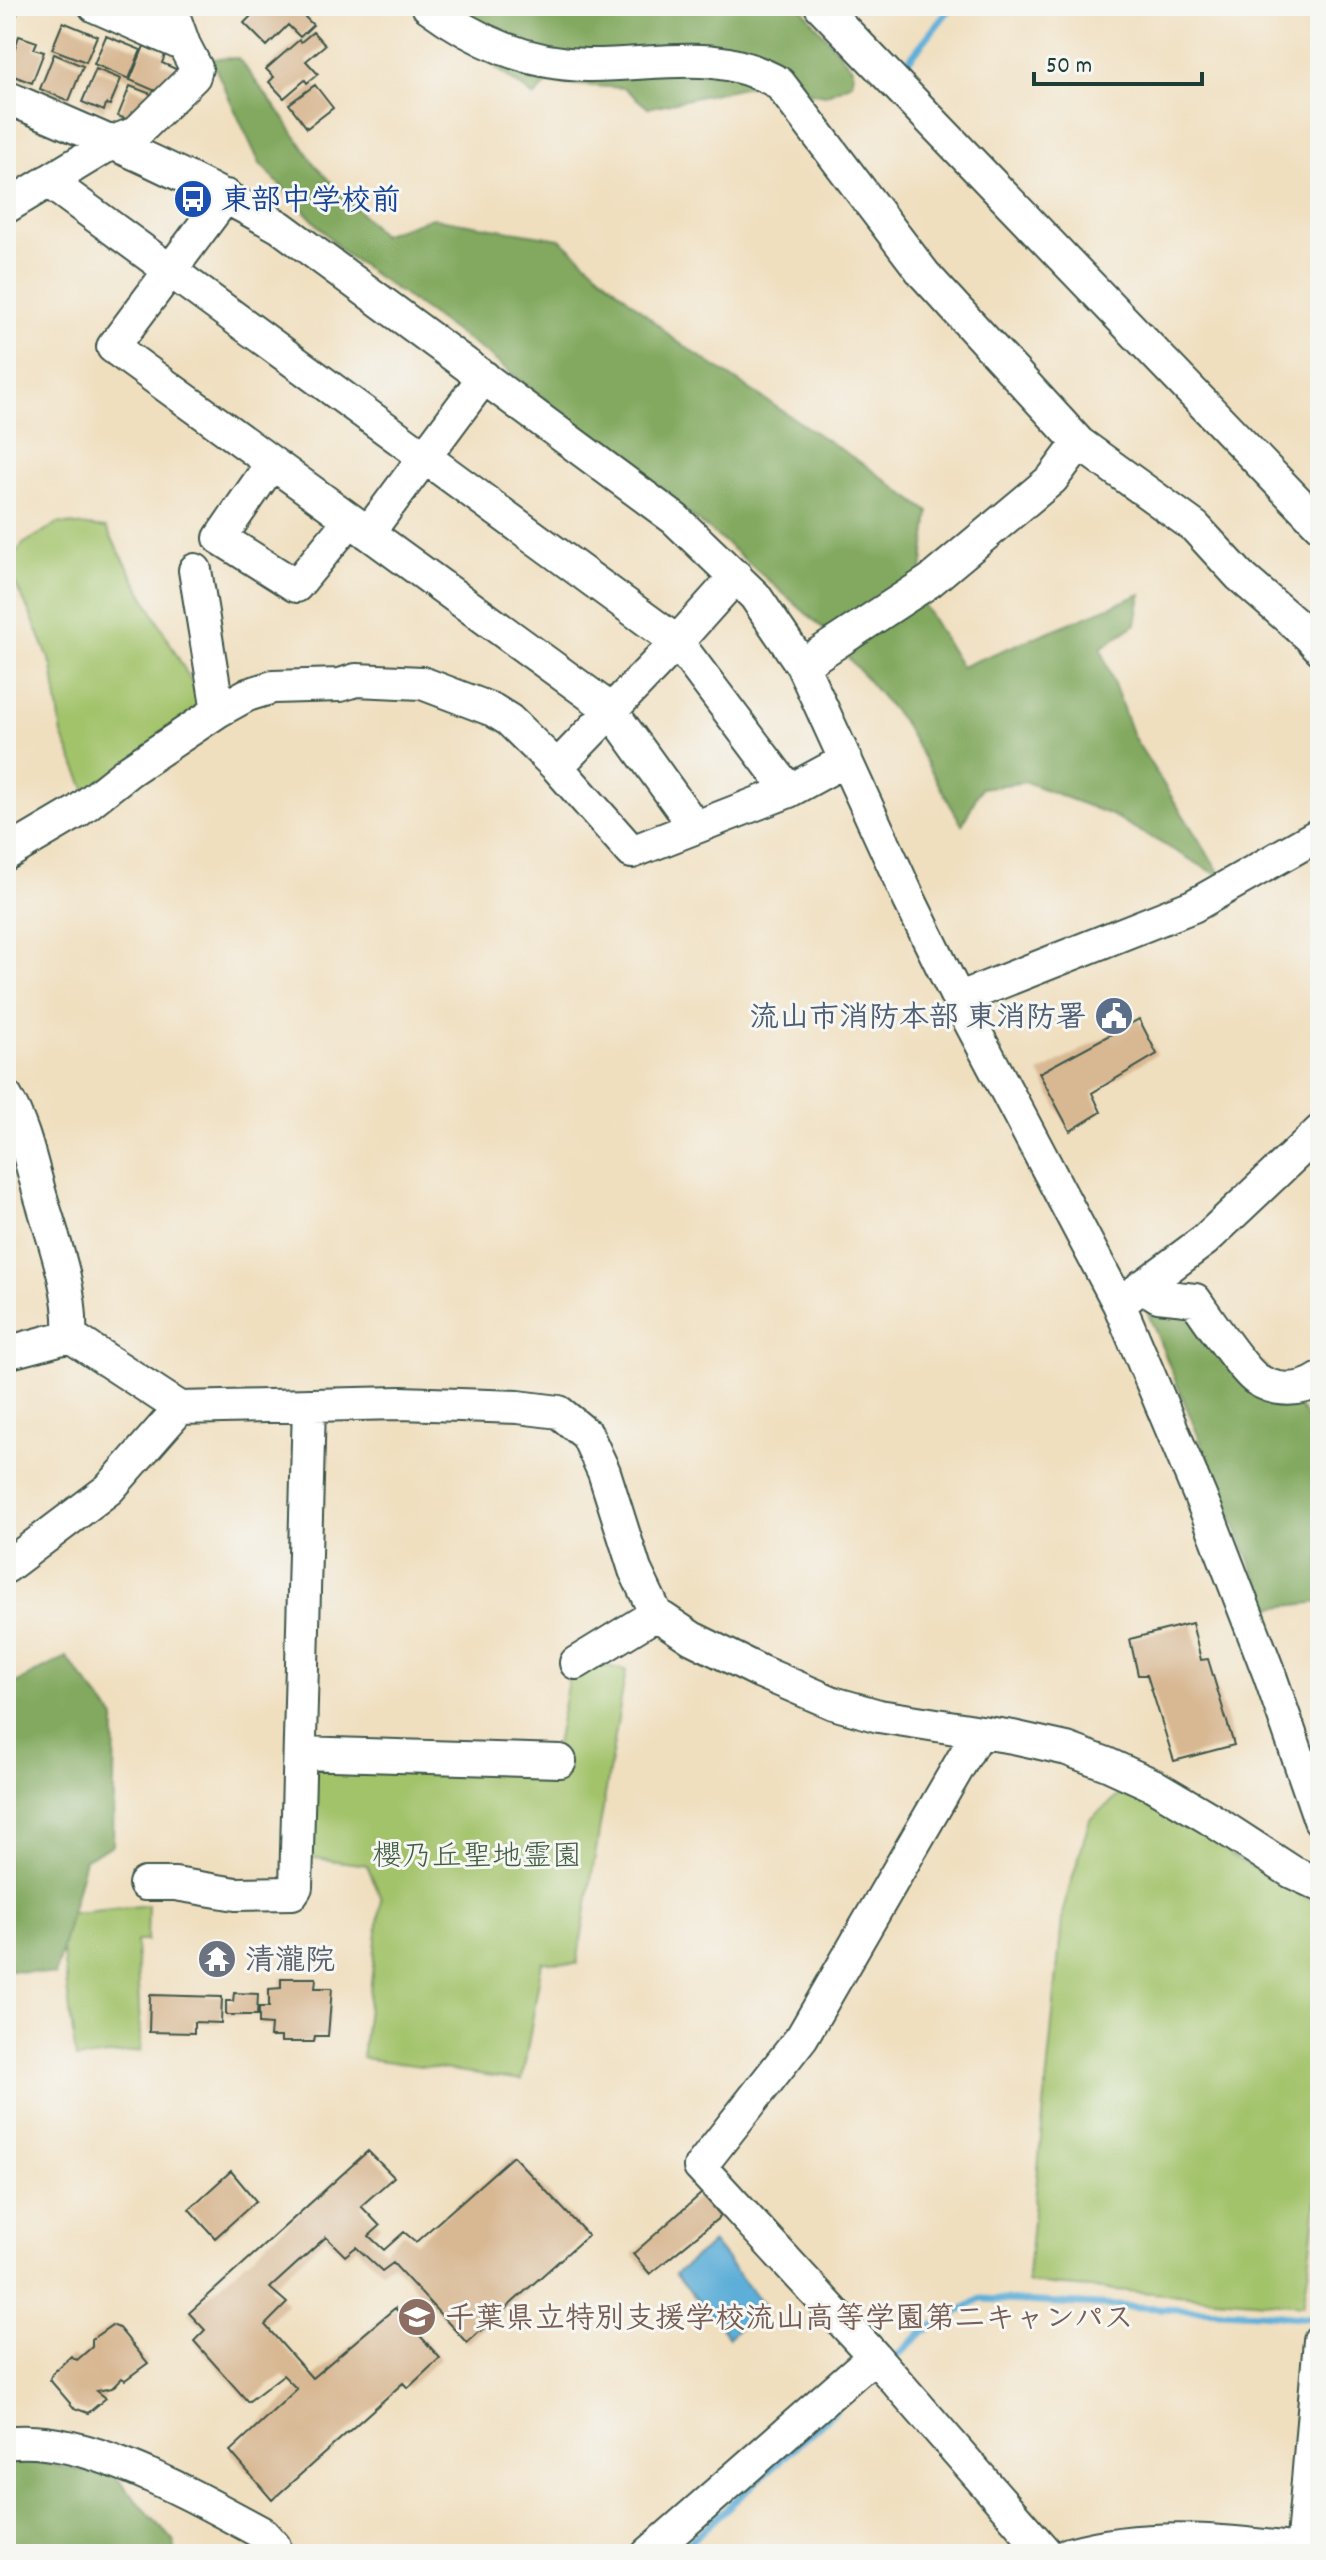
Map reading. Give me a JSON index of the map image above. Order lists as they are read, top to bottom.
{
  "parks": ["櫻乃丘聖地霊園"],
  "places": {
    "bus stop": ["東部中学校前"],
    "public building": ["流山市消防本部 東消防署"],
    "temple": ["清瀧院"],
    "school or university": ["千葉県立特別支援学校流山高等学園第二キャンパス"]
  },
  "scale_bar": "50 m"
}
